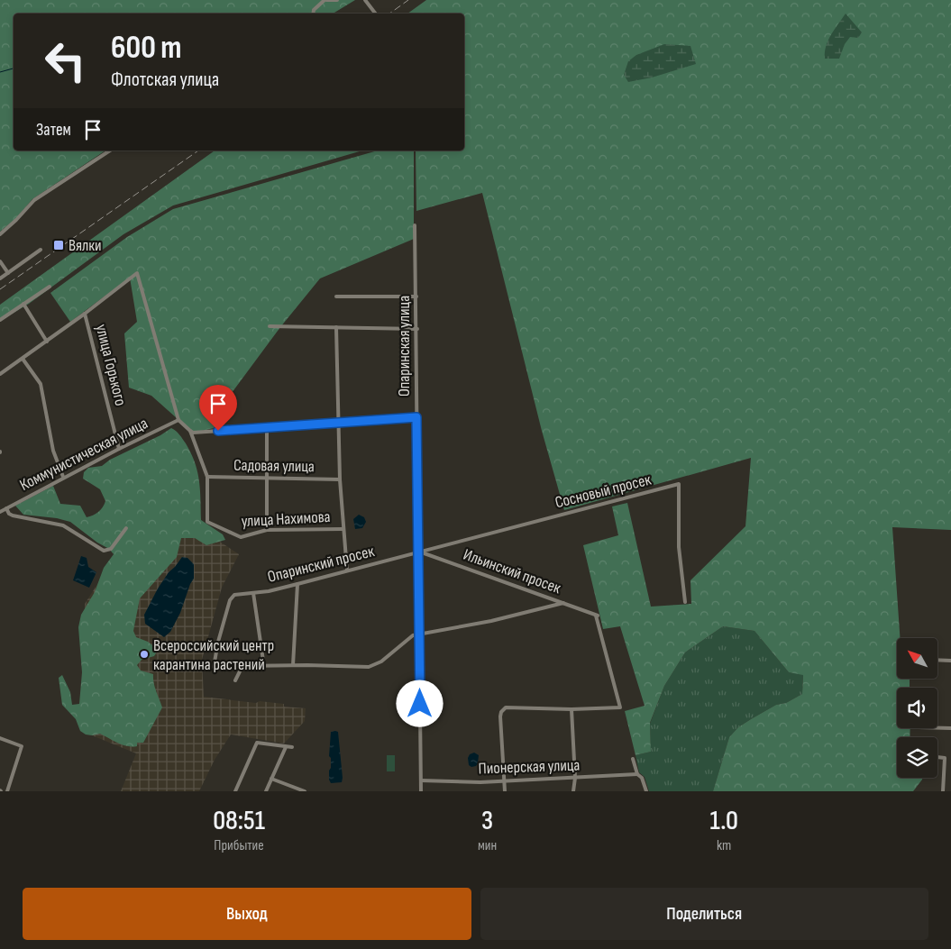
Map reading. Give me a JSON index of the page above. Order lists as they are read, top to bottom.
{
  "streets": {
    "street": [
      "Опаринская улица",
      "улица Горького",
      "Коммунистическая улица",
      "Садовая улица",
      "Сосновый просек",
      "улица Нахимова",
      "Опаринский просек",
      "Ильинский просек",
      "Пионерская улица"
    ]
  },
  "crossings": [
    ["Опаринская улица", "Сосновый просек"],
    ["Опаринская улица", "Опаринский просек"],
    ["Опаринская улица", "Ильинский просек"],
    ["Опаринская улица", "Пионерская улица"],
    ["улица Горького", "Коммунистическая улица"],
    ["Коммунистическая улица", "улица Нахимова"],
    ["Садовая улица", "улица Нахимова"],
    ["Сосновый просек", "Опаринский просек"],
    ["Сосновый просек", "Ильинский просек"],
    ["Опаринский просек", "Ильинский просек"]
  ],
  "places": {
    "transit": ["Вялки"],
    "other": ["Всероссийский центр карантина растений"]
  },
  "north": "top left",
  "page": {
    "turn": ["600 m", "Флотская улица"],
    "then": "Затем",
    "eta": [
      "08:51",
      "Прибытие",
      "3",
      "мин",
      "1.0",
      "km"
    ],
    "buttons": ["Выход", "Поделиться"]
  }
}
